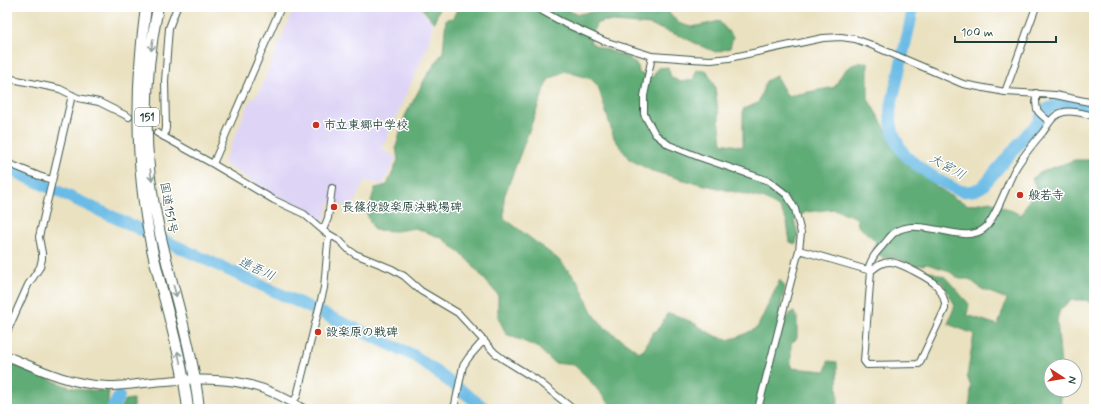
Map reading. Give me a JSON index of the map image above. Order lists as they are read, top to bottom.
{
  "streets": {
    "highway": ["151", "国道151号"]
  },
  "water": ["大宮川", "連吾川"],
  "places": [
    "市立東郷中学校",
    "般若寺",
    "長篠役設楽原決戦場碑",
    "設楽原の戦碑"
  ],
  "scale_bar": "100 m",
  "north": "right"
}
